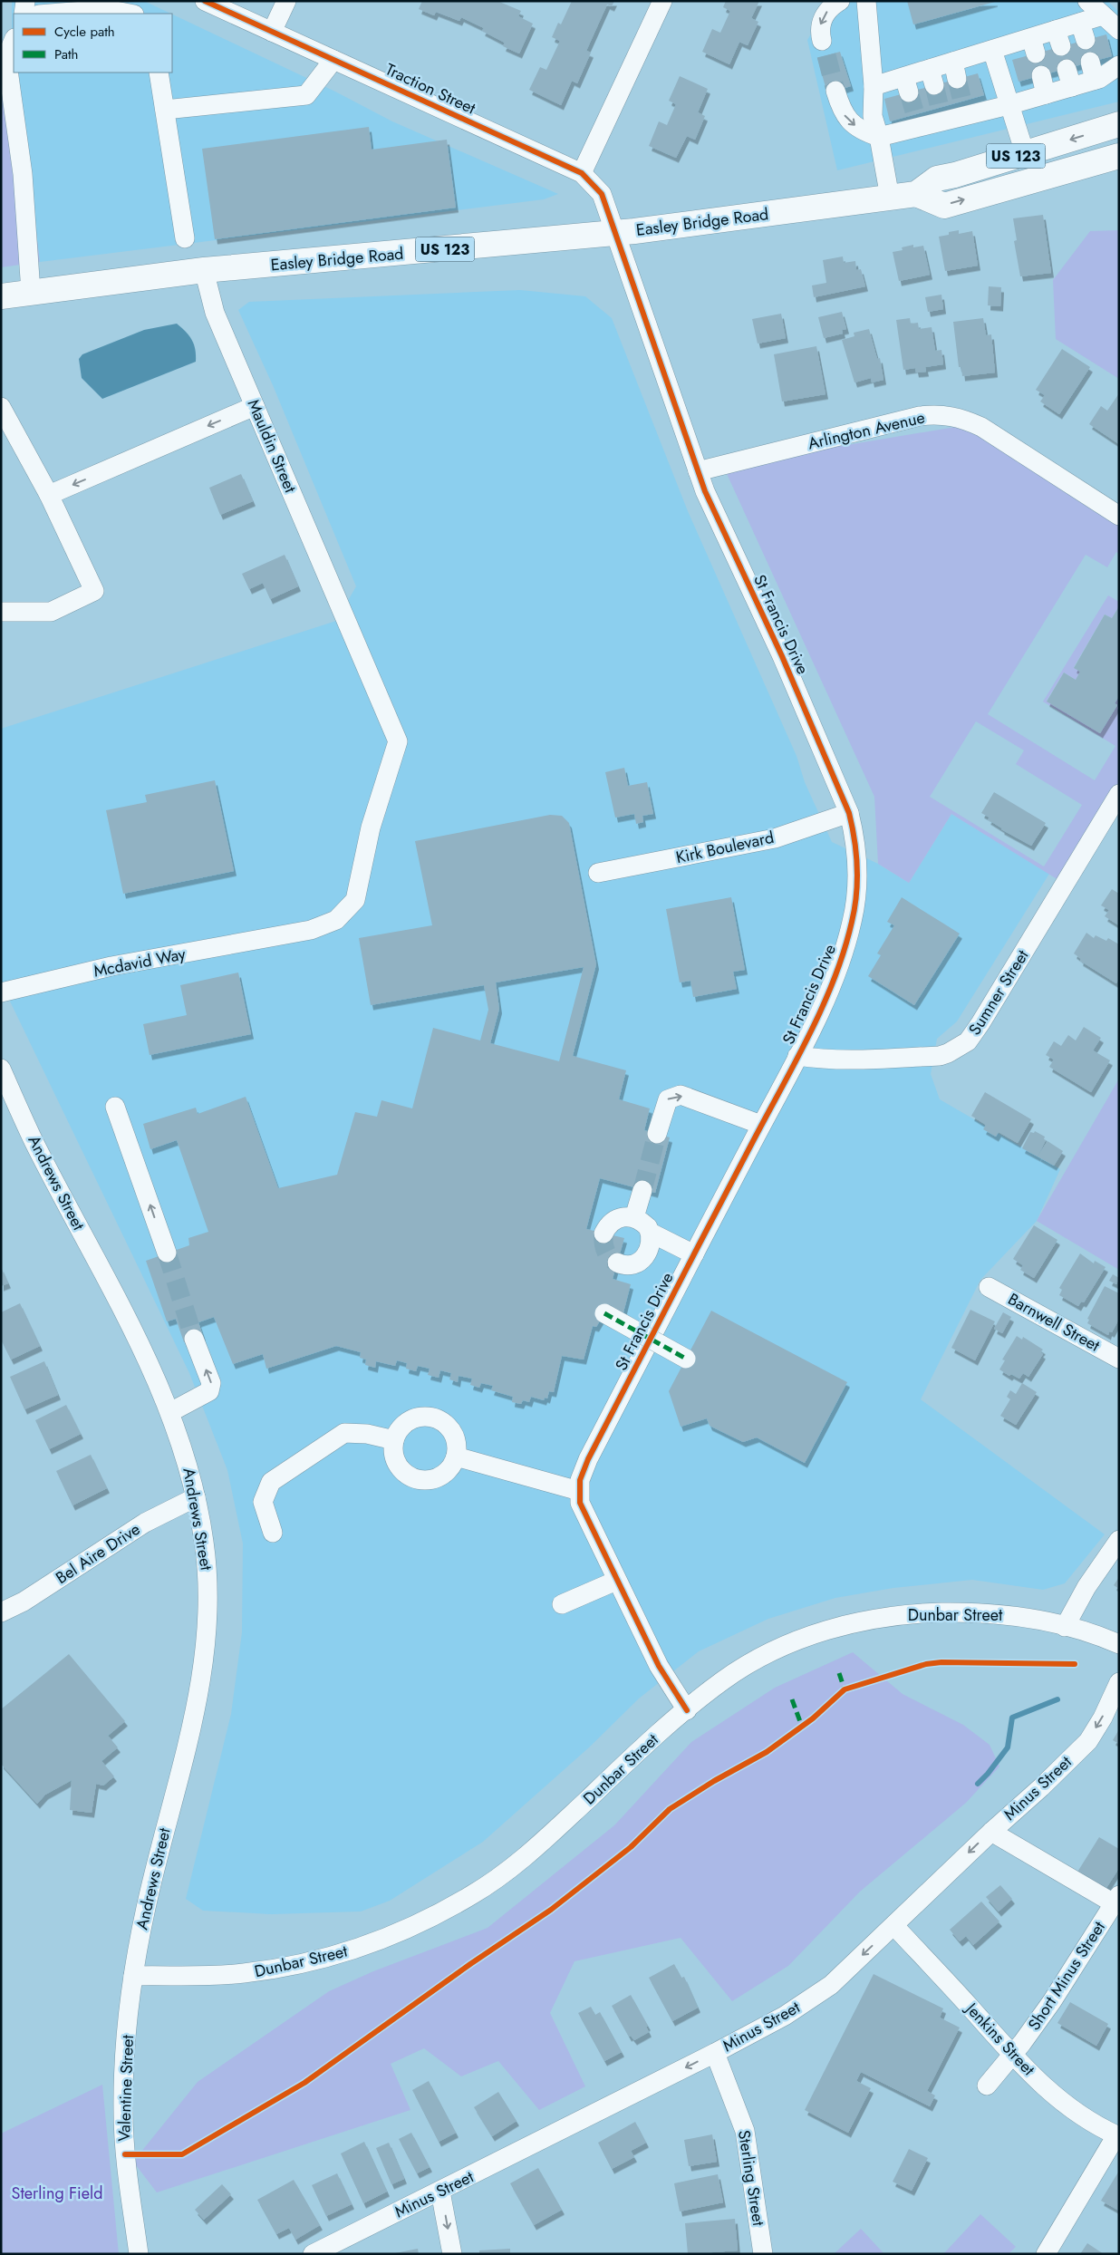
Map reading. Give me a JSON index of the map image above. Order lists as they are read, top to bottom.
{
  "streets": {
    "highway": ["US 123", "Easley Bridge Road"],
    "street": [
      "Traction Street",
      "Arlington Avenue",
      "Mauldin Street",
      "St Francis Drive",
      "Kirk Boulevard",
      "Mcdavid Way",
      "Sumner Street",
      "Andrews Street",
      "Barnwell Street",
      "Bel Aire Drive",
      "Dunbar Street",
      "Minus Street",
      "Short Minus Street",
      "Jenkins Street",
      "Valentine Street",
      "Sterling Street"
    ]
  },
  "crossings": [
    ["Traction Street", "Easley Bridge Road"],
    ["Traction Street", "St Francis Drive"],
    ["US 123", "Easley Bridge Road"],
    ["Easley Bridge Road", "Mauldin Street"],
    ["Easley Bridge Road", "St Francis Drive"],
    ["Arlington Avenue", "St Francis Drive"],
    ["Mauldin Street", "Mcdavid Way"],
    ["St Francis Drive", "Kirk Boulevard"],
    ["St Francis Drive", "Sumner Street"],
    ["St Francis Drive", "Dunbar Street"],
    ["Andrews Street", "Bel Aire Drive"],
    ["Andrews Street", "Dunbar Street"],
    ["Andrews Street", "Valentine Street"],
    ["Dunbar Street", "Valentine Street"],
    ["Minus Street", "Jenkins Street"],
    ["Minus Street", "Sterling Street"],
    ["Short Minus Street", "Jenkins Street"]
  ],
  "one_way": ["Minus Street"],
  "parks": ["Sterling Field"],
  "legend": ["Cycle path", "Path"]
}
